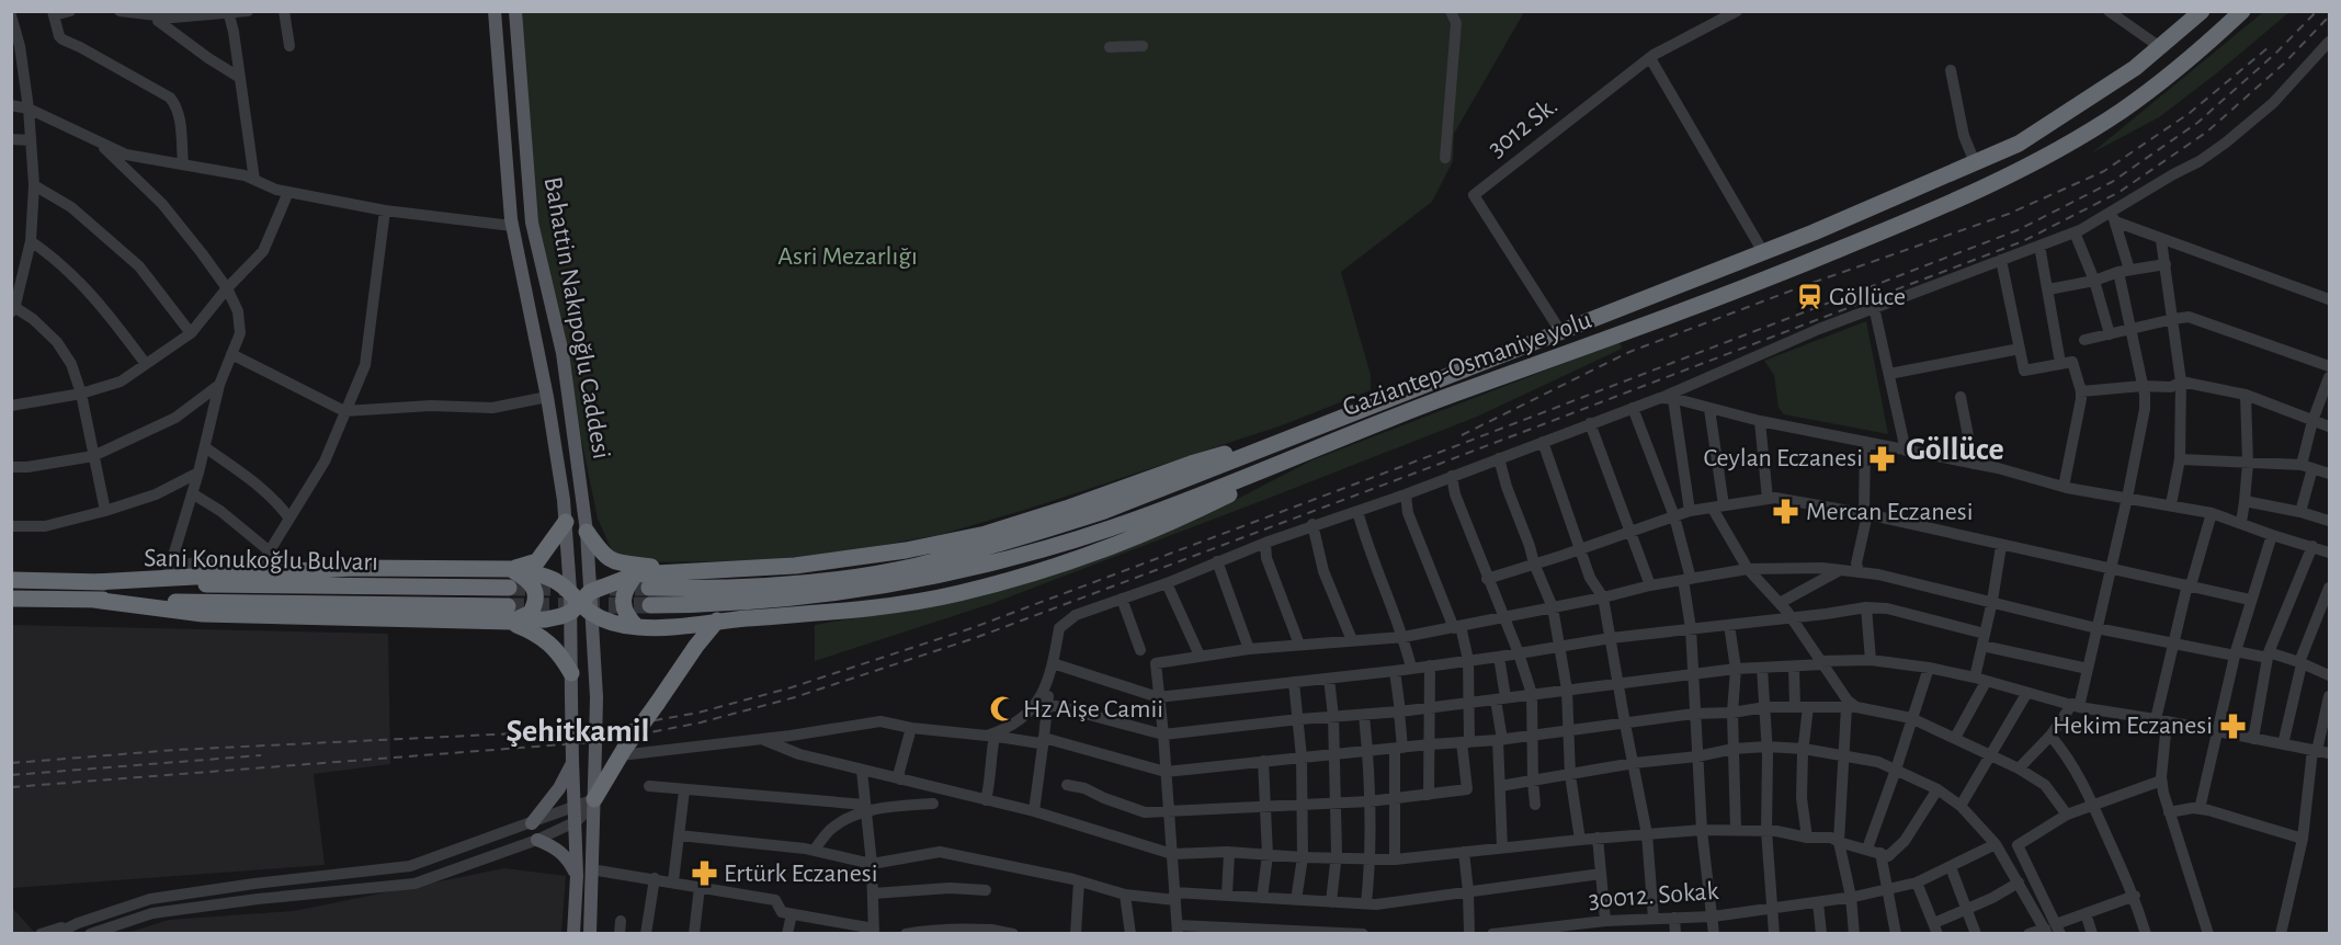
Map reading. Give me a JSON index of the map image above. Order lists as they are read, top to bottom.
{
  "streets": {
    "highway": ["Gaziantep-Osmaniye yolu", "Sani Konukoğlu Bulvarı"],
    "main road": ["Bahattin Nakıpoğlu Caddesi"],
    "street": ["3012 Sk.", "30012. Sokak"]
  },
  "crossings": [
    ["3012 Sk.", "Gaziantep-Osmaniye yolu"]
  ],
  "districts": ["Göllüce", "Şehitkamil"],
  "parks": ["Asri Mezarlığı"],
  "places": {
    "station": ["Göllüce"],
    "pharmacy": [
      "Ceylan Eczanesi",
      "Mercan Eczanesi",
      "Hekim Eczanesi",
      "Ertürk Eczanesi"
    ],
    "mosque": ["Hz Aişe Camii"]
  }
}
